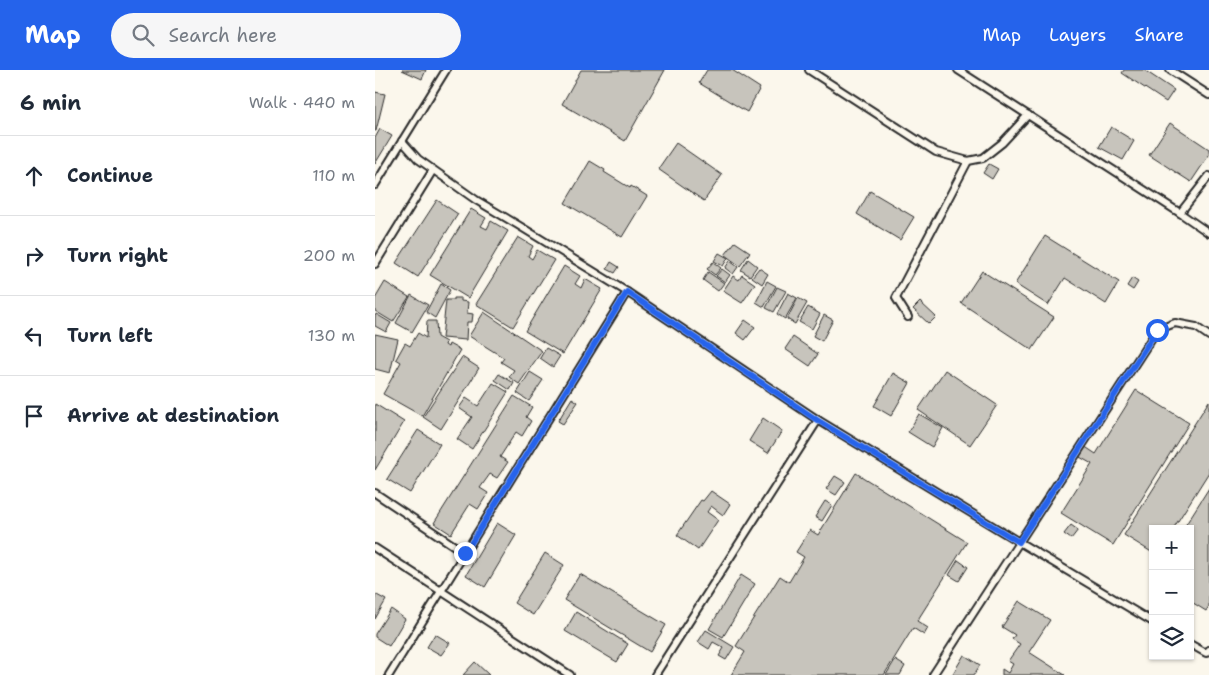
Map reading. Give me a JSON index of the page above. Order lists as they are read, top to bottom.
{
  "page": {
    "header": "Map",
    "search": "Search here",
    "nav": ["Map", "Layers", "Share"],
    "heading": ["6 min", "Walk · 440 m"],
    "list": [
      ["Continue", "110 m"],
      ["Turn right", "200 m"],
      ["Turn left", "130 m"],
      "Arrive at destination"
    ],
    "map_buttons": ["+", "−"]
  }
}
